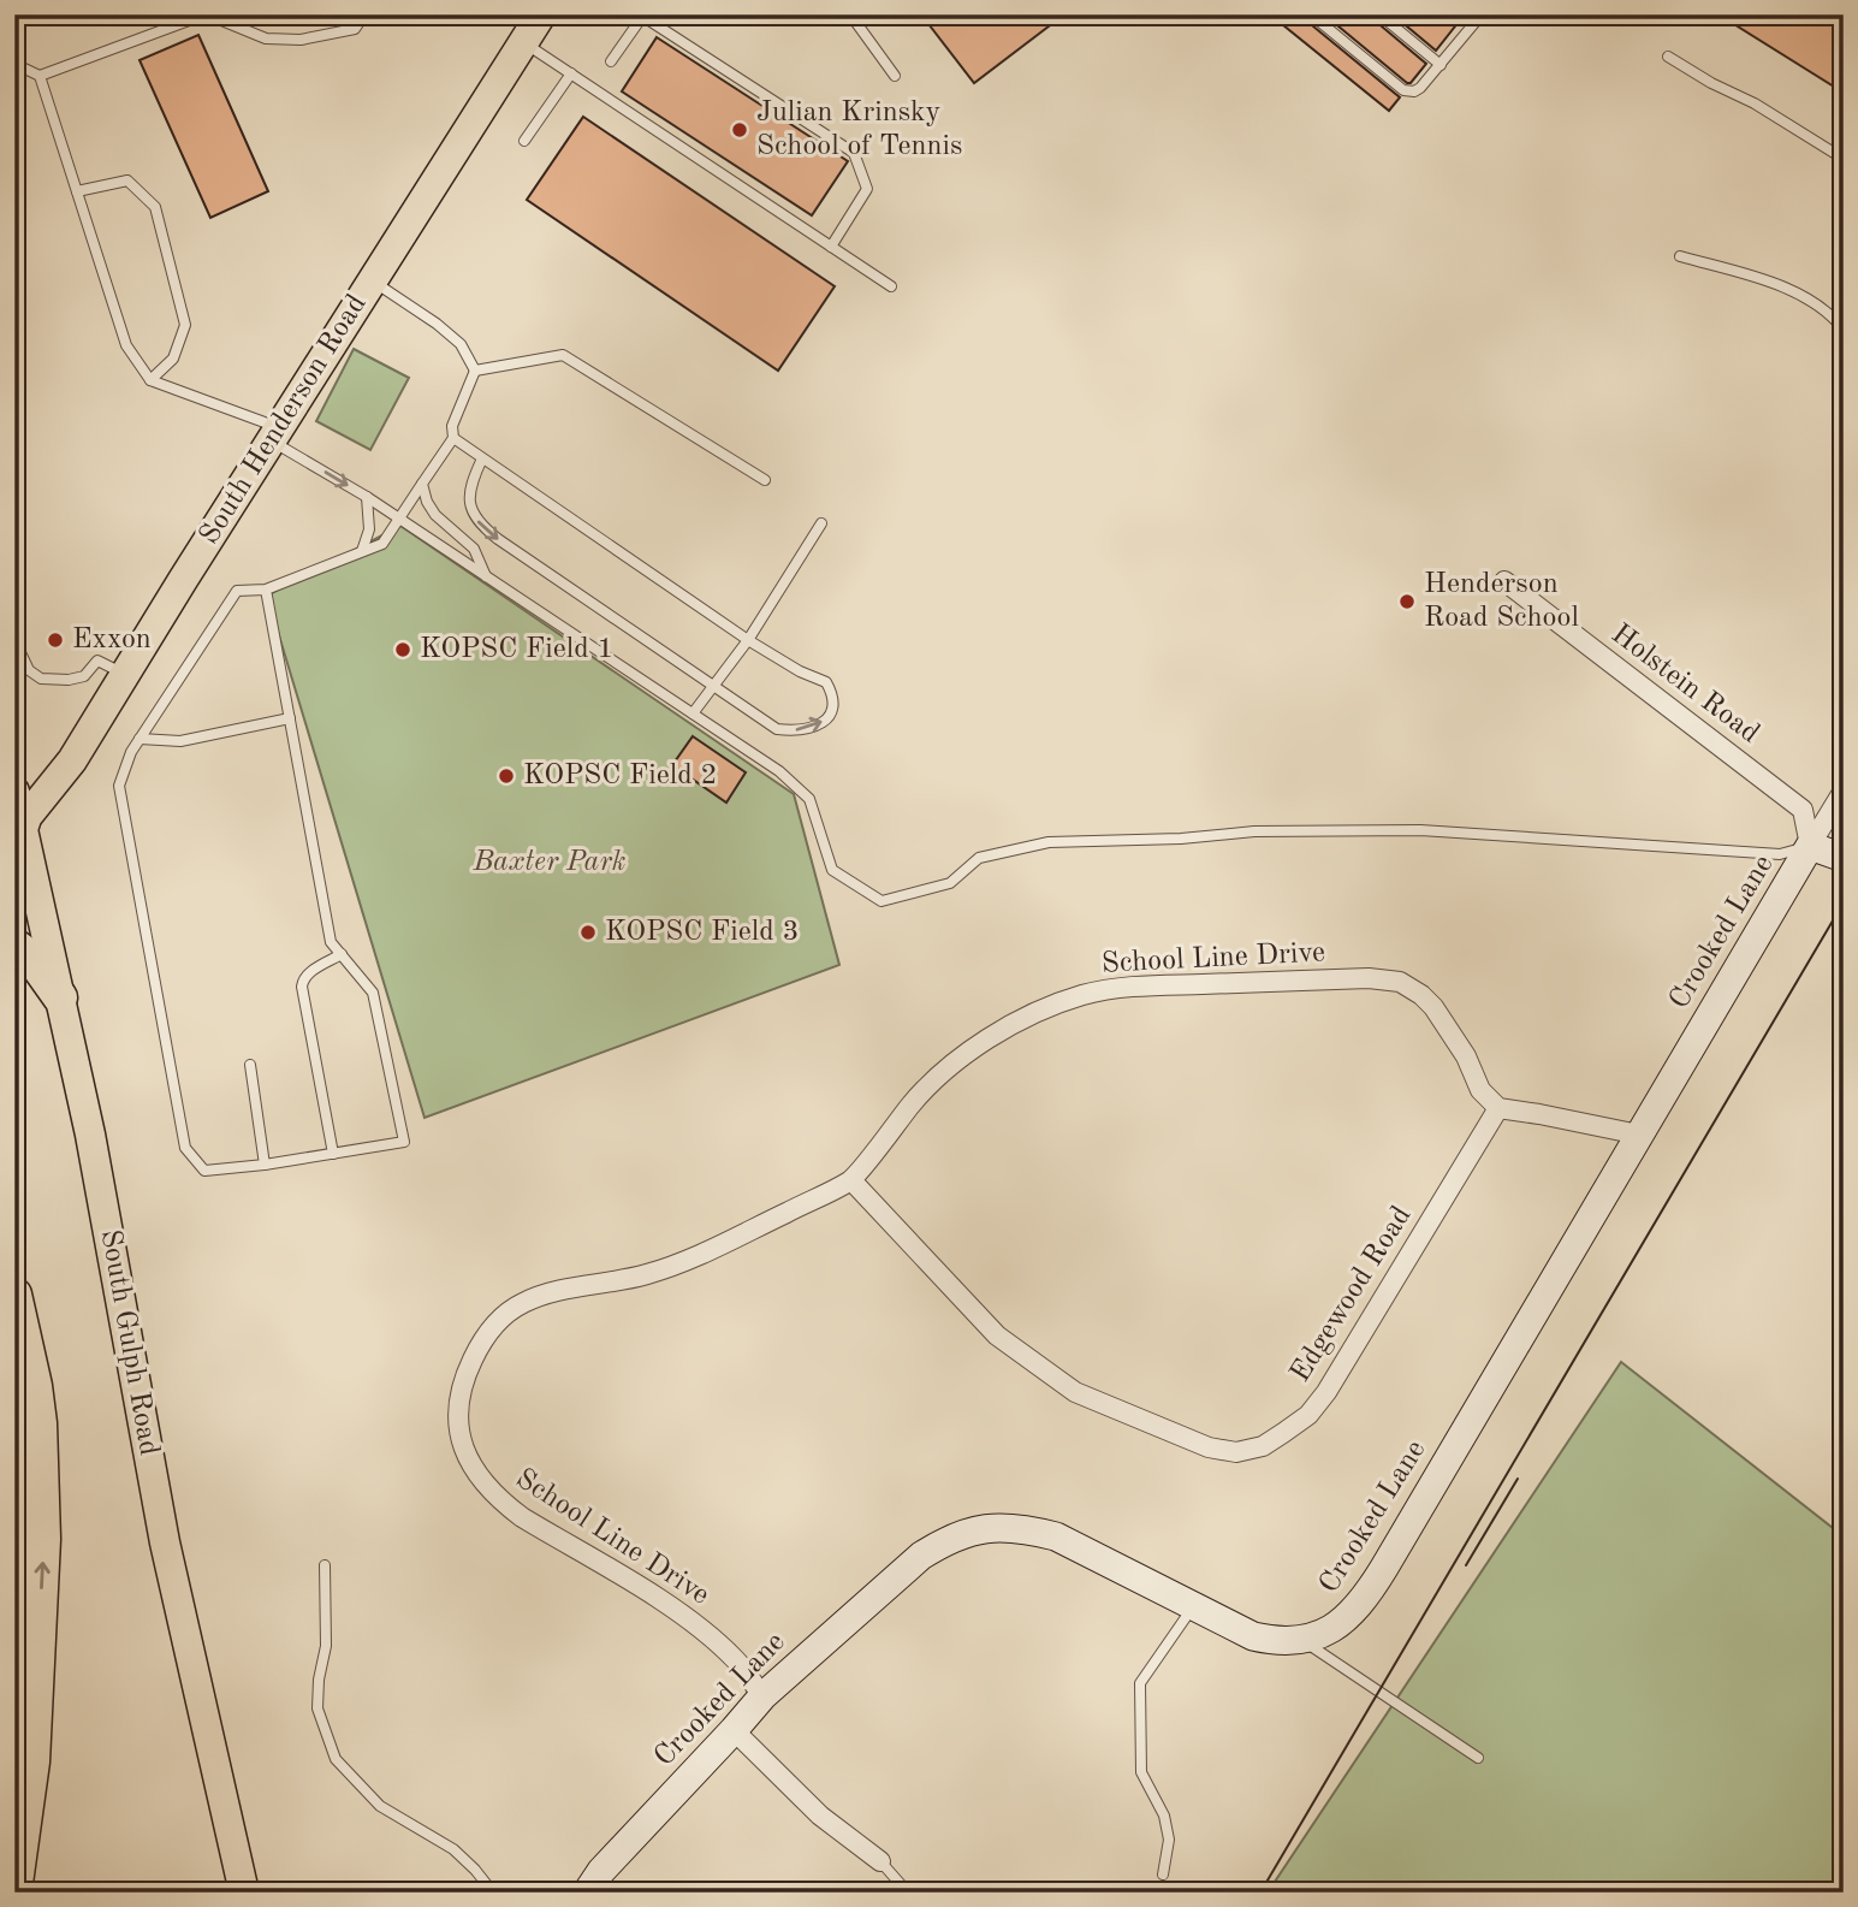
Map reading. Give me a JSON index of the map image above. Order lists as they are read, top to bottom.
{
  "streets": {
    "main road": ["South Henderson Road", "South Gulph Road"],
    "street": [
      "Holstein Road",
      "Crooked Lane",
      "School Line Drive",
      "Edgewood Road"
    ]
  },
  "crossings": [
    ["South Henderson Road", "South Gulph Road"],
    ["Holstein Road", "Crooked Lane"],
    ["Crooked Lane", "School Line Drive"],
    ["School Line Drive", "Edgewood Road"]
  ],
  "parks": ["Baxter Park"],
  "places": [
    "Julian Krinsky School of Tennis",
    "Henderson Road School",
    "Exxon",
    "KOPSC Field 1",
    "KOPSC Field 2",
    "KOPSC Field 3"
  ]
}
